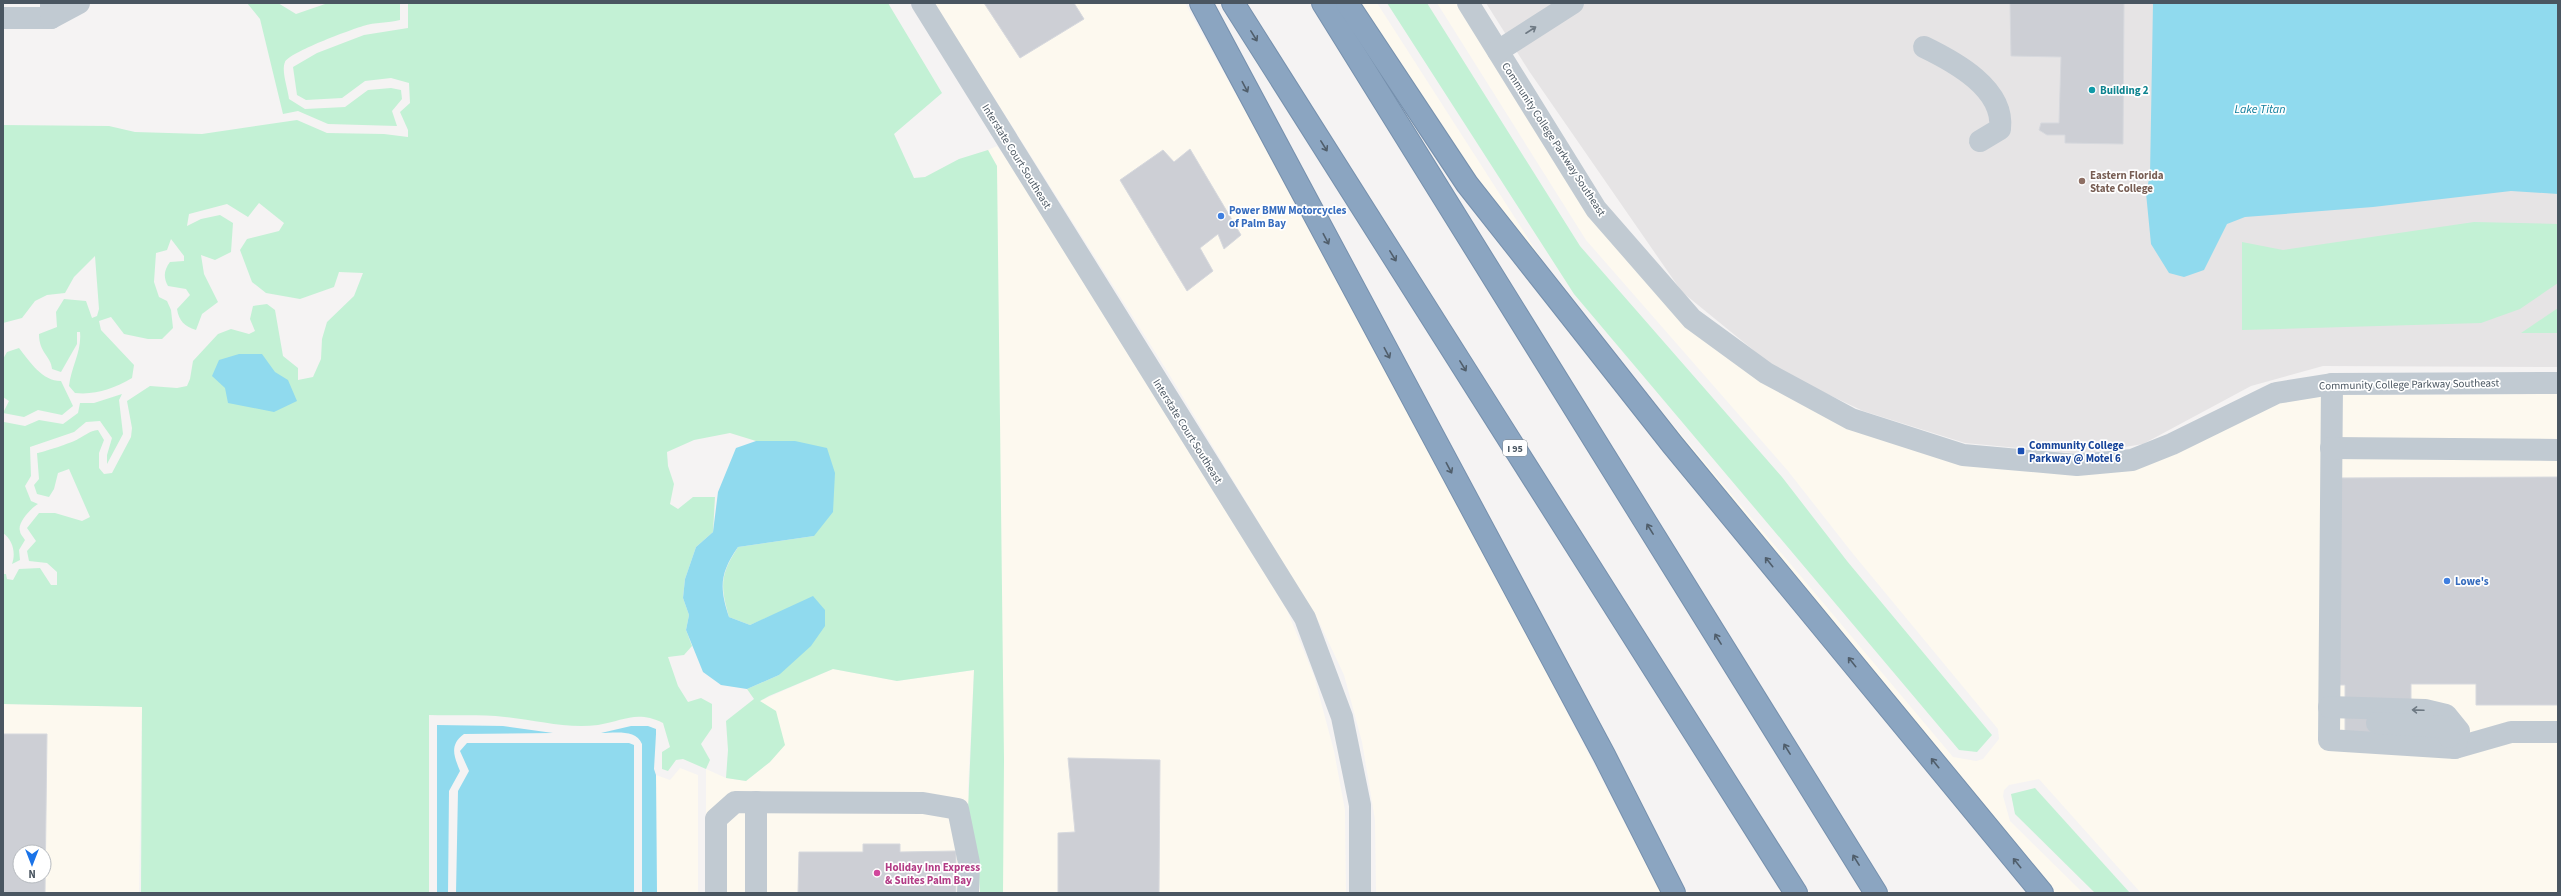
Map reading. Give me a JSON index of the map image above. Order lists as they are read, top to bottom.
{
  "streets": {
    "highway": ["I 95"],
    "street": ["Community College Parkway Southeast", "Interstate Court Southeast"]
  },
  "water": ["Lake Titan"],
  "places": {
    "other": [
      "Building 2",
      "Eastern Florida State College",
      "Power BMW Motorcycles of Palm Bay",
      "Lowe's",
      "Holiday Inn Express & Suites Palm Bay"
    ],
    "transit": ["Community College Parkway @ Motel 6"]
  },
  "north": "bottom"
}
